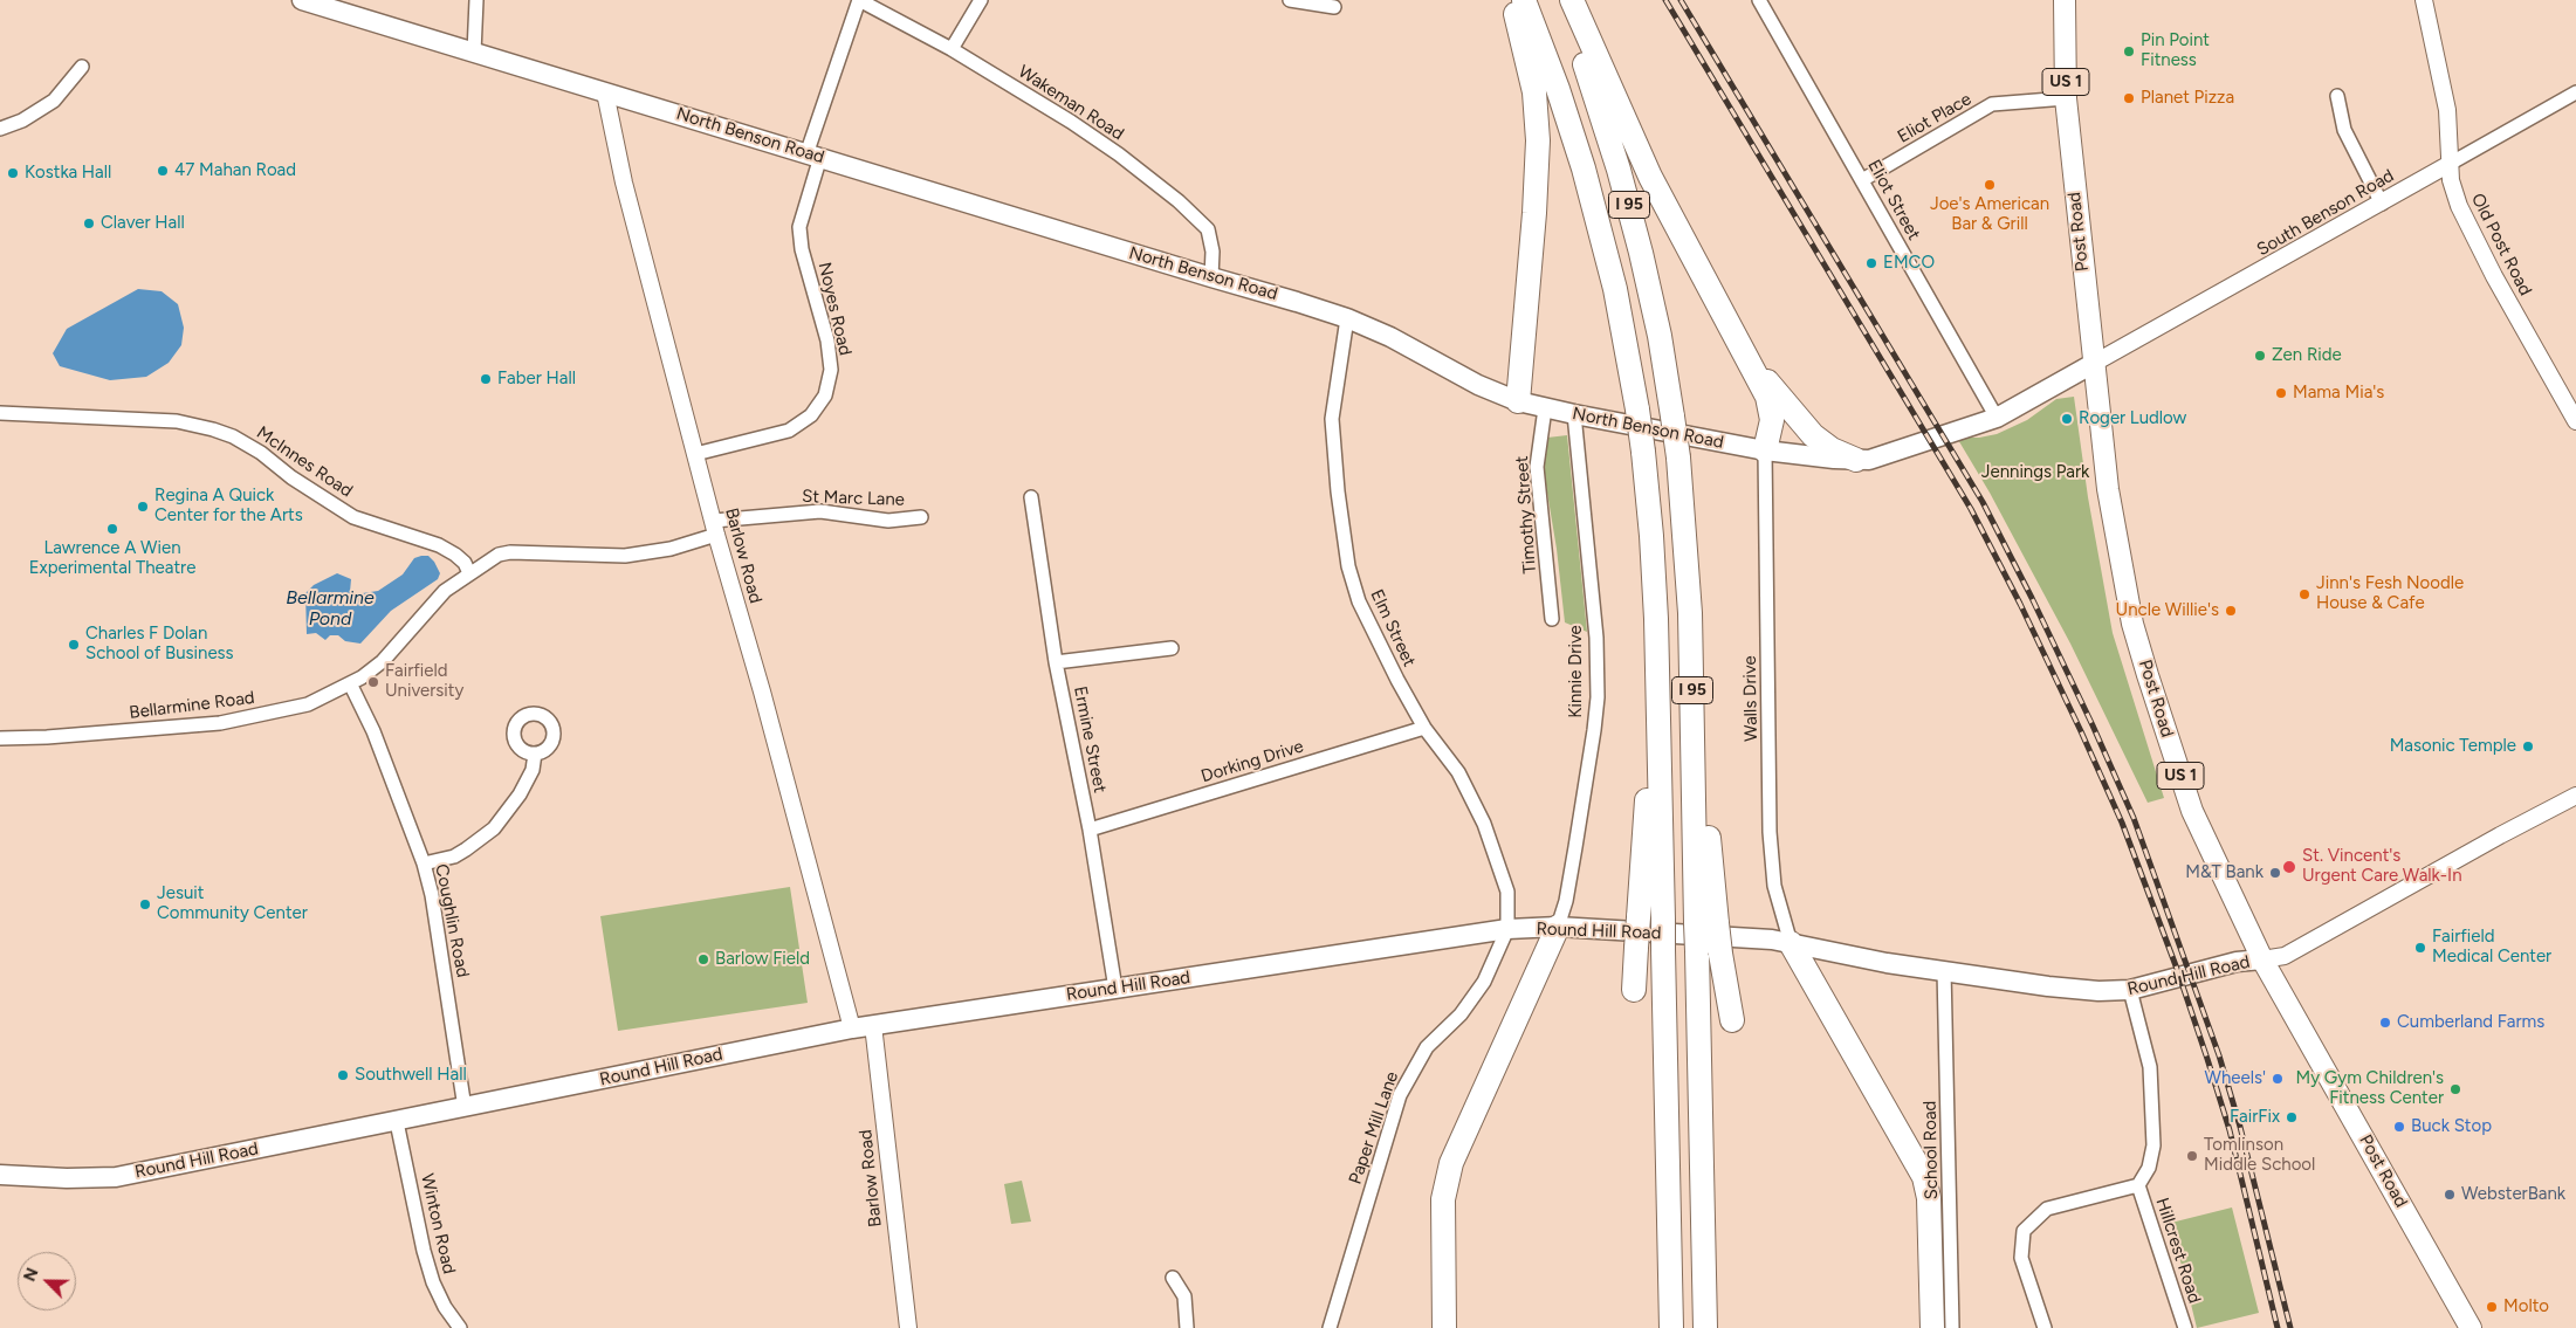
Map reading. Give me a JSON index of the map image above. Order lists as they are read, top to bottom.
{
  "streets": {
    "highway": ["I 95"],
    "main road": [
      "US 1",
      "North Benson Road",
      "Post Road",
      "Round Hill Road"
    ],
    "street": [
      "Wakeman Road",
      "Eliot Place",
      "Eliot Street",
      "South Benson Road",
      "Old Post Road",
      "Noyes Road",
      "McInnes Road",
      "St Marc Lane",
      "Timothy Street",
      "Barlow Road",
      "Elm Street",
      "Kinnie Drive",
      "Walls Drive",
      "Bellarmine Road",
      "Ermine Street",
      "Dorking Drive",
      "Coughlin Road",
      "Paper Mill Lane",
      "School Road",
      "Winton Road",
      "Hillcrest Road"
    ]
  },
  "crossings": [
    ["Wakeman Road", "North Benson Road"],
    ["Wakeman Road", "Noyes Road"],
    ["Eliot Place", "Eliot Street"],
    ["Eliot Place", "Post Road"],
    ["North Benson Road", "Eliot Street"],
    ["North Benson Road", "South Benson Road"],
    ["North Benson Road", "Post Road"],
    ["North Benson Road", "Noyes Road"],
    ["North Benson Road", "Timothy Street"],
    ["North Benson Road", "Barlow Road"],
    ["North Benson Road", "Elm Street"],
    ["North Benson Road", "Kinnie Drive"],
    ["North Benson Road", "Walls Drive"],
    ["South Benson Road", "Post Road"],
    ["South Benson Road", "Old Post Road"],
    ["Post Road", "Round Hill Road"],
    ["Noyes Road", "Barlow Road"],
    ["McInnes Road", "Bellarmine Road"],
    ["St Marc Lane", "Barlow Road"],
    ["St Marc Lane", "Bellarmine Road"],
    ["Barlow Road", "Bellarmine Road"],
    ["Barlow Road", "Round Hill Road"],
    ["Elm Street", "Dorking Drive"],
    ["Elm Street", "Round Hill Road"],
    ["Elm Street", "Paper Mill Lane"],
    ["Kinnie Drive", "Round Hill Road"],
    ["Walls Drive", "Round Hill Road"],
    ["Bellarmine Road", "Coughlin Road"],
    ["Ermine Street", "Dorking Drive"],
    ["Ermine Street", "Round Hill Road"],
    ["Coughlin Road", "Round Hill Road"],
    ["Round Hill Road", "Paper Mill Lane"],
    ["Round Hill Road", "School Road"],
    ["Round Hill Road", "Winton Road"],
    ["Round Hill Road", "Hillcrest Road"]
  ],
  "water": ["Bellarmine Pond"],
  "parks": ["Jennings Park"],
  "places": [
    "Pin Point Fitness",
    "Planet Pizza",
    "47 Mahan Road",
    "Kostka Hall",
    "Joe's American Bar & Grill",
    "Claver Hall",
    "EMCO",
    "Zen Ride",
    "Faber Hall",
    "Mama Mia's",
    "Roger Ludlow",
    "Regina A Quick Center for the Arts",
    "Lawrence A Wien Experimental Theatre",
    "Jinn's Fesh Noodle House & Cafe",
    "Uncle Willie's",
    "Charles F Dolan School of Business",
    "Fairfield University",
    "Masonic Temple",
    "St. Vincent's Urgent Care Walk-In",
    "M&T Bank",
    "Jesuit Community Center",
    "Fairfield Medical Center",
    "Barlow Field",
    "Cumberland Farms",
    "Southwell Hall",
    "Wheels'",
    "My Gym Children's Fitness Center",
    "FairFix",
    "Buck Stop",
    "Tomlinson Middle School",
    "WebsterBank",
    "Molto"
  ],
  "north": "top left"
}
